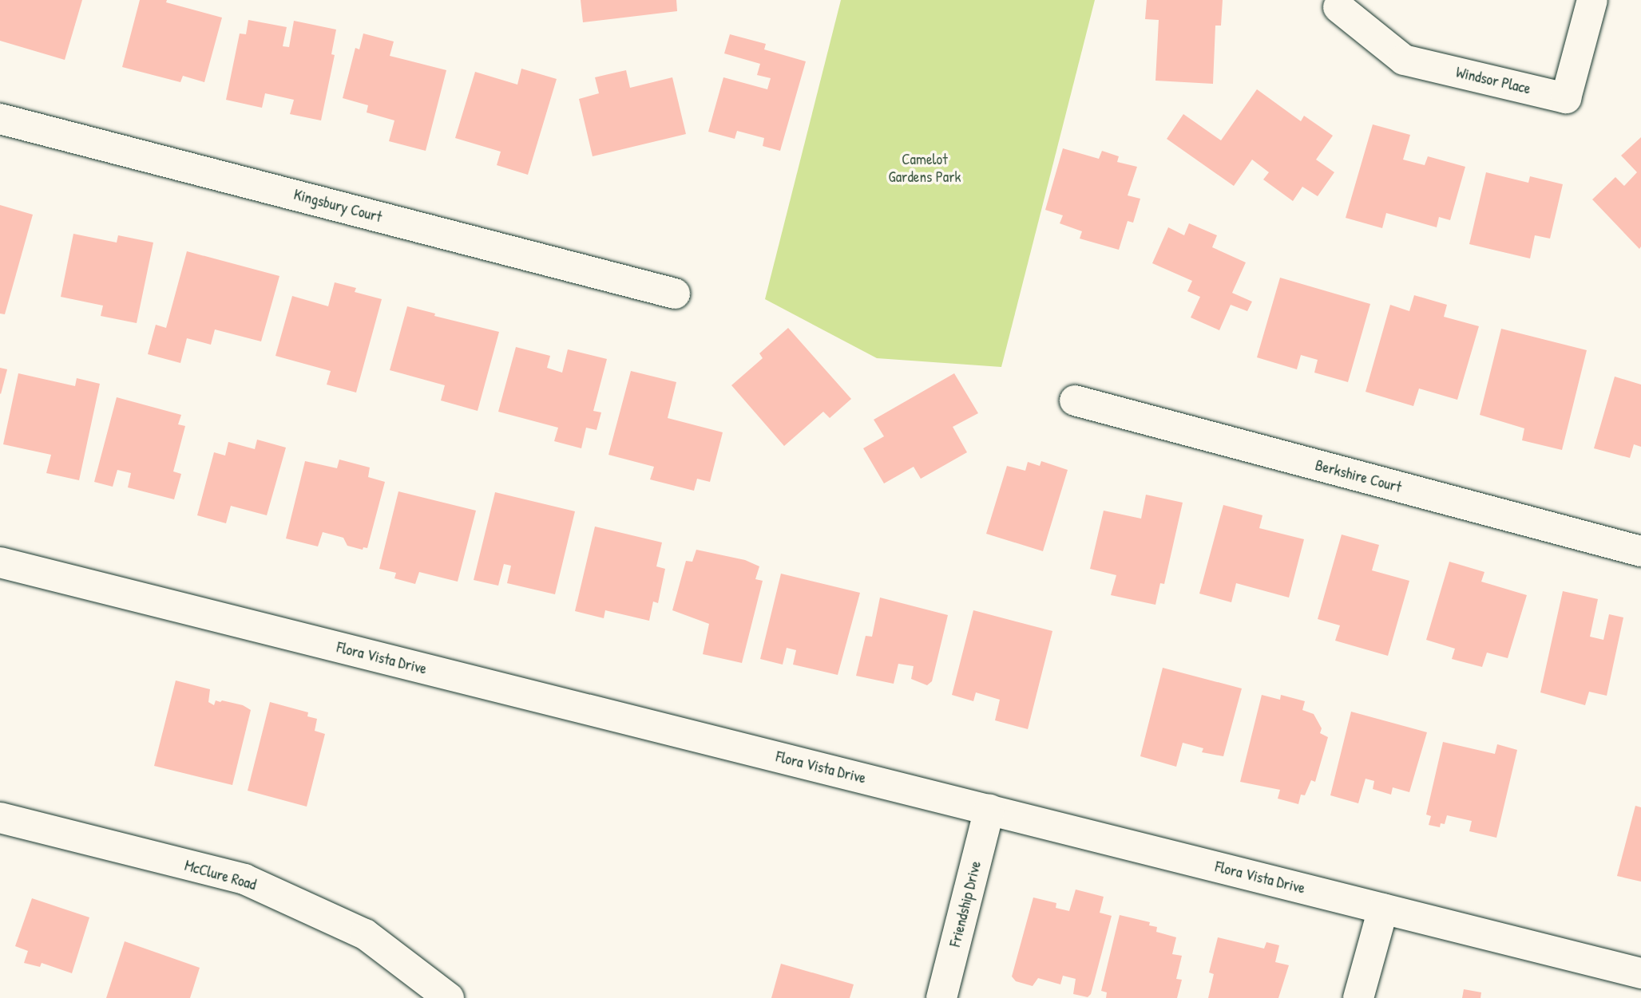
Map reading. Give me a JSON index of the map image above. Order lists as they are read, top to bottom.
{
  "streets": {
    "street": [
      "Windsor Place",
      "Kingsbury Court",
      "Berkshire Court",
      "Flora Vista Drive",
      "McClure Road",
      "Friendship Drive"
    ]
  },
  "crossings": [
    ["Flora Vista Drive", "Friendship Drive"]
  ],
  "parks": ["Camelot Gardens Park"]
}
